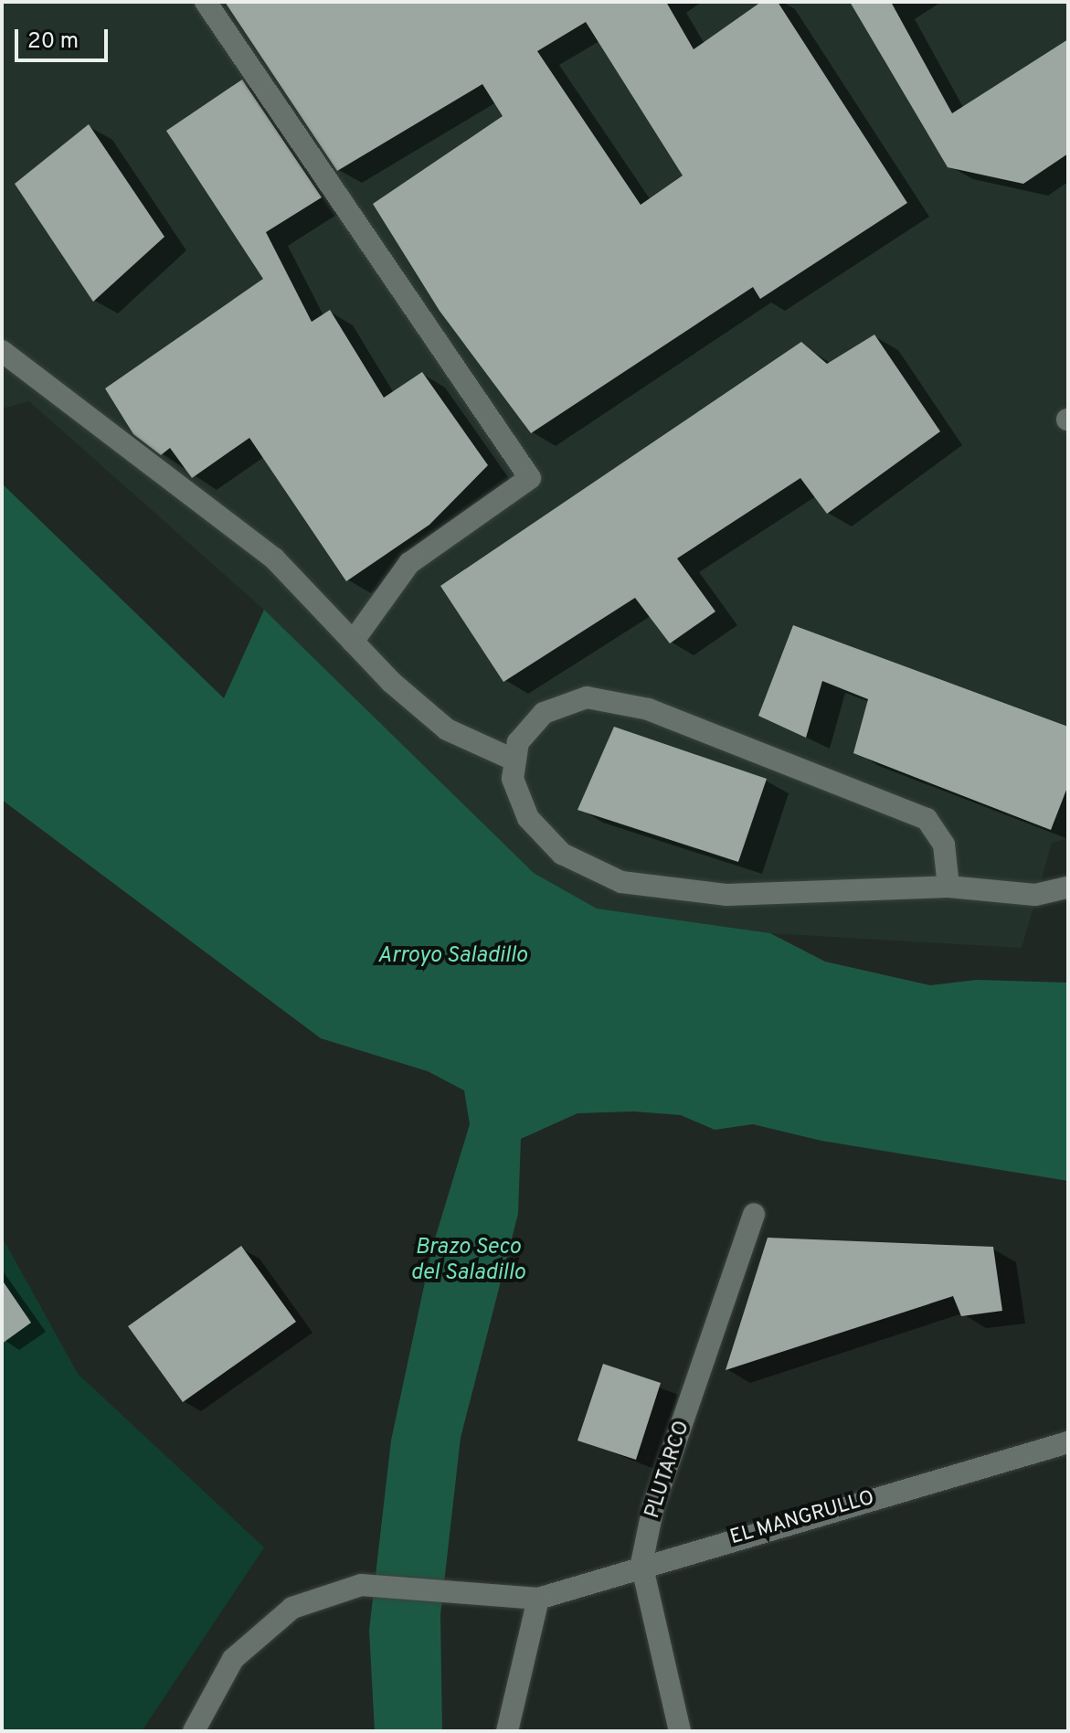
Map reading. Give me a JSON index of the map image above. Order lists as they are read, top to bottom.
{
  "streets": {
    "street": ["PLUTARCO", "EL MANGRULLO"]
  },
  "crossings": [
    ["PLUTARCO", "EL MANGRULLO"]
  ],
  "water": ["Arroyo Saladillo", "Brazo Seco del Saladillo"],
  "scale_bar": "20 m"
}
